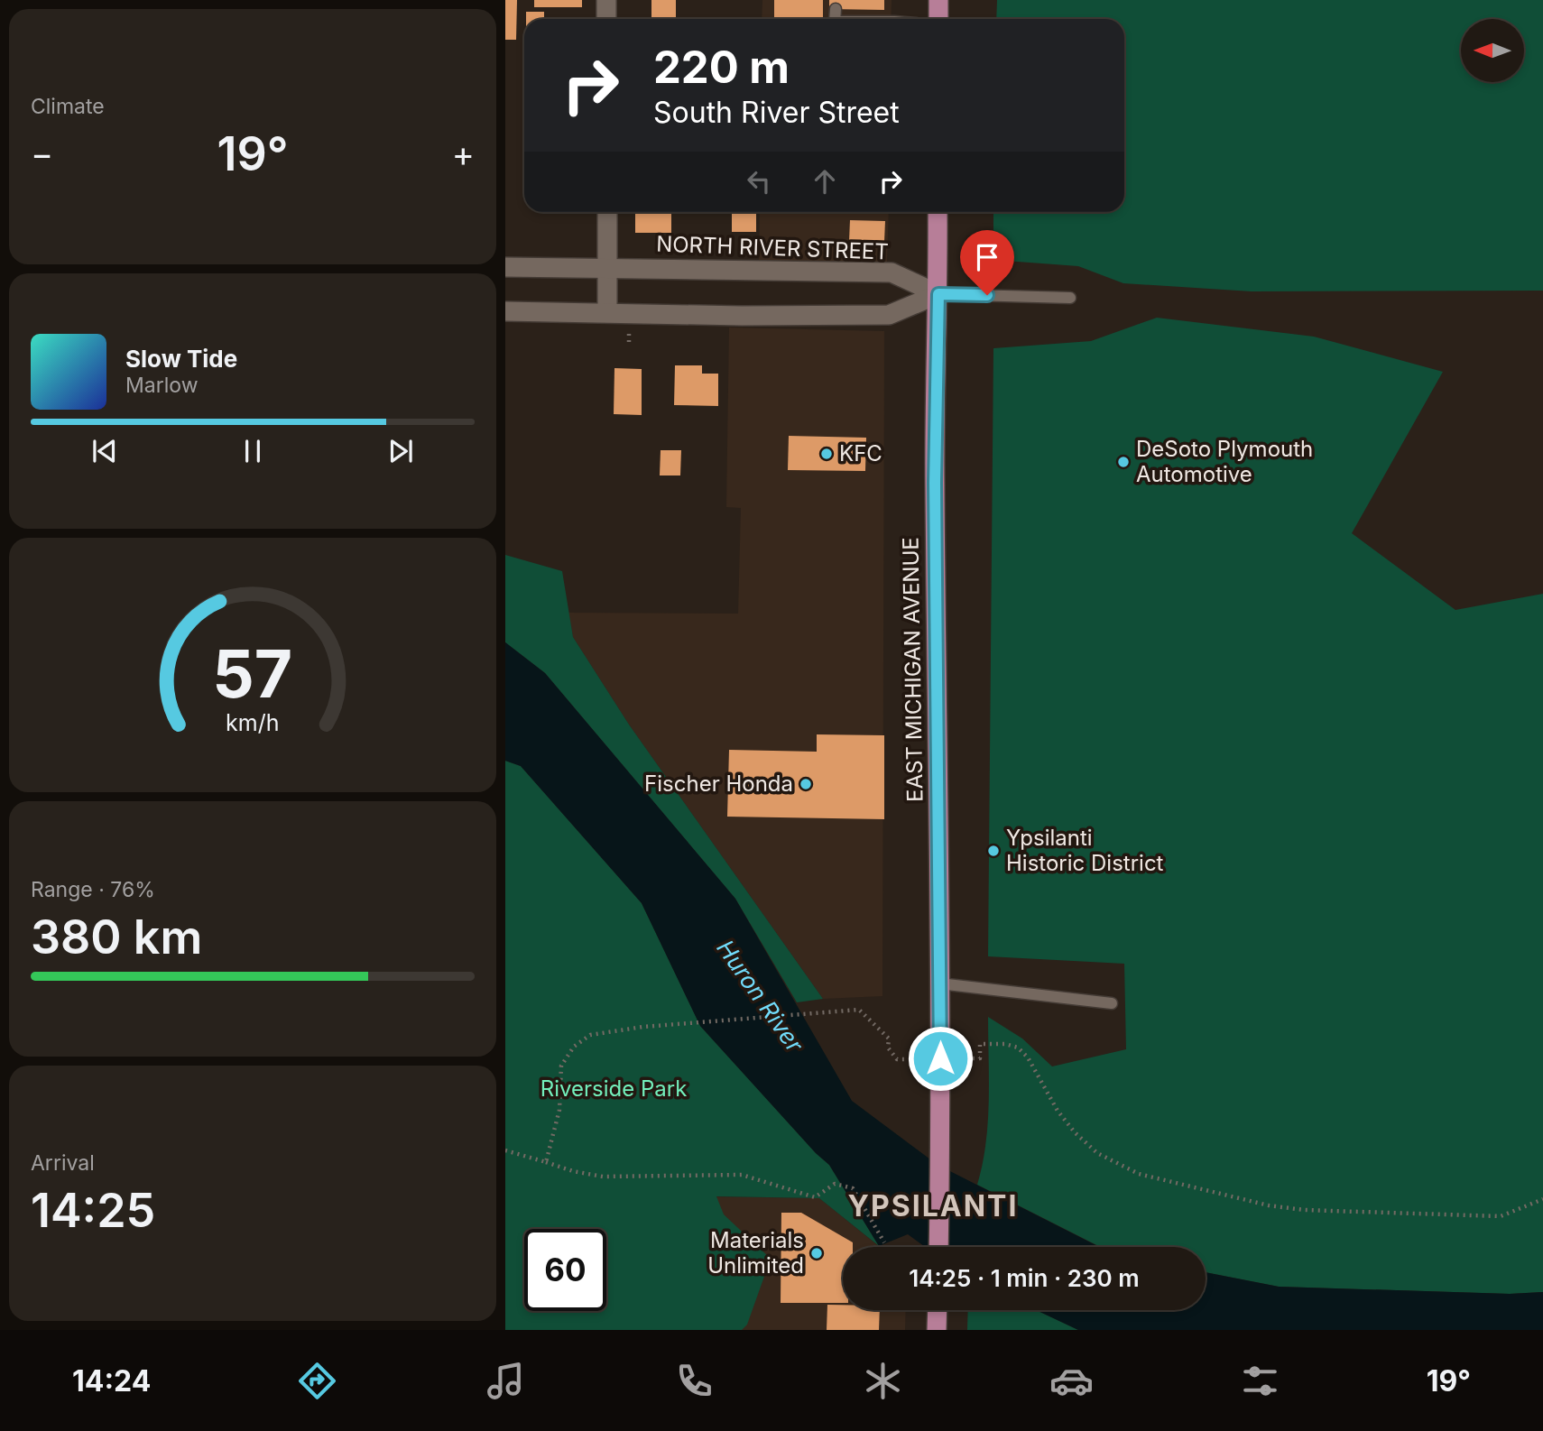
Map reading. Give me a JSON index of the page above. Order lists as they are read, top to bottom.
{
  "streets": {
    "main road": ["EAST MICHIGAN AVENUE"],
    "street": ["NORTH RIVER STREET"]
  },
  "crossings": [
    ["NORTH RIVER STREET", "EAST MICHIGAN AVENUE"]
  ],
  "districts": ["YPSILANTI"],
  "water": ["Huron River"],
  "parks": ["Riverside Park"],
  "places": [
    "KFC",
    "DeSoto Plymouth Automotive",
    "Fischer Honda",
    "Ypsilanti Historic District",
    "Materials Unlimited"
  ],
  "north": "left",
  "page": {
    "tile": [
      "Climate",
      ["Range · 76%", "380 km"],
      ["Arrival", "14:25"]
    ],
    "turn": ["220 m", "South River Street"],
    "heat": ["−", "19°", "+"],
    "song": ["Slow Tide", "Marlow"],
    "limit": "60",
    "trip": "14:25 · 1 min · 230 m",
    "tabs": ["14:24", "19°"],
    "gauge": ["57", "km/h"]
  }
}
